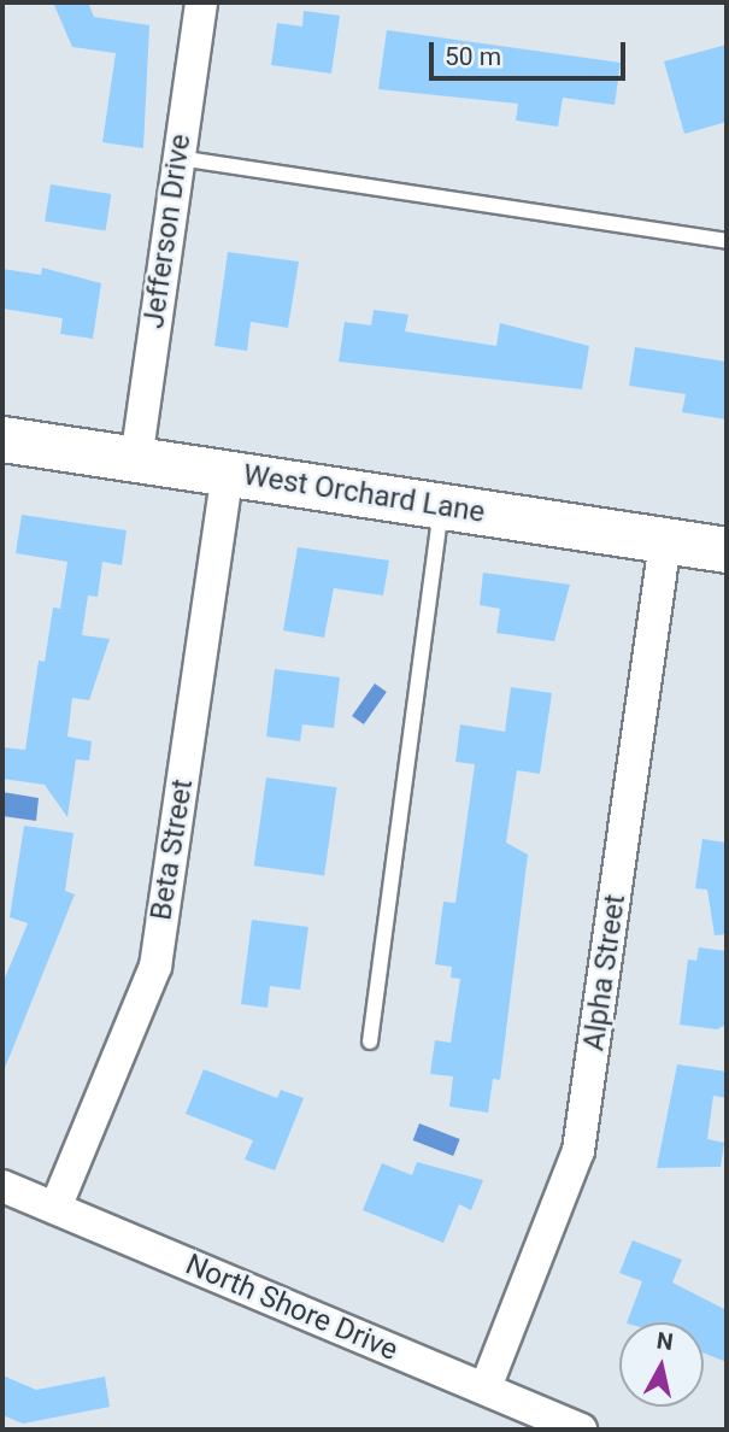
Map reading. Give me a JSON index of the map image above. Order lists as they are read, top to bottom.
{
  "streets": {
    "street": [
      "Jefferson Drive",
      "West Orchard Lane",
      "Beta Street",
      "Alpha Street",
      "North Shore Drive"
    ]
  },
  "crossings": [
    ["Jefferson Drive", "West Orchard Lane"],
    ["West Orchard Lane", "Beta Street"],
    ["West Orchard Lane", "Alpha Street"],
    ["Beta Street", "North Shore Drive"],
    ["Alpha Street", "North Shore Drive"]
  ],
  "scale_bar": "50 m",
  "north": "top"
}
